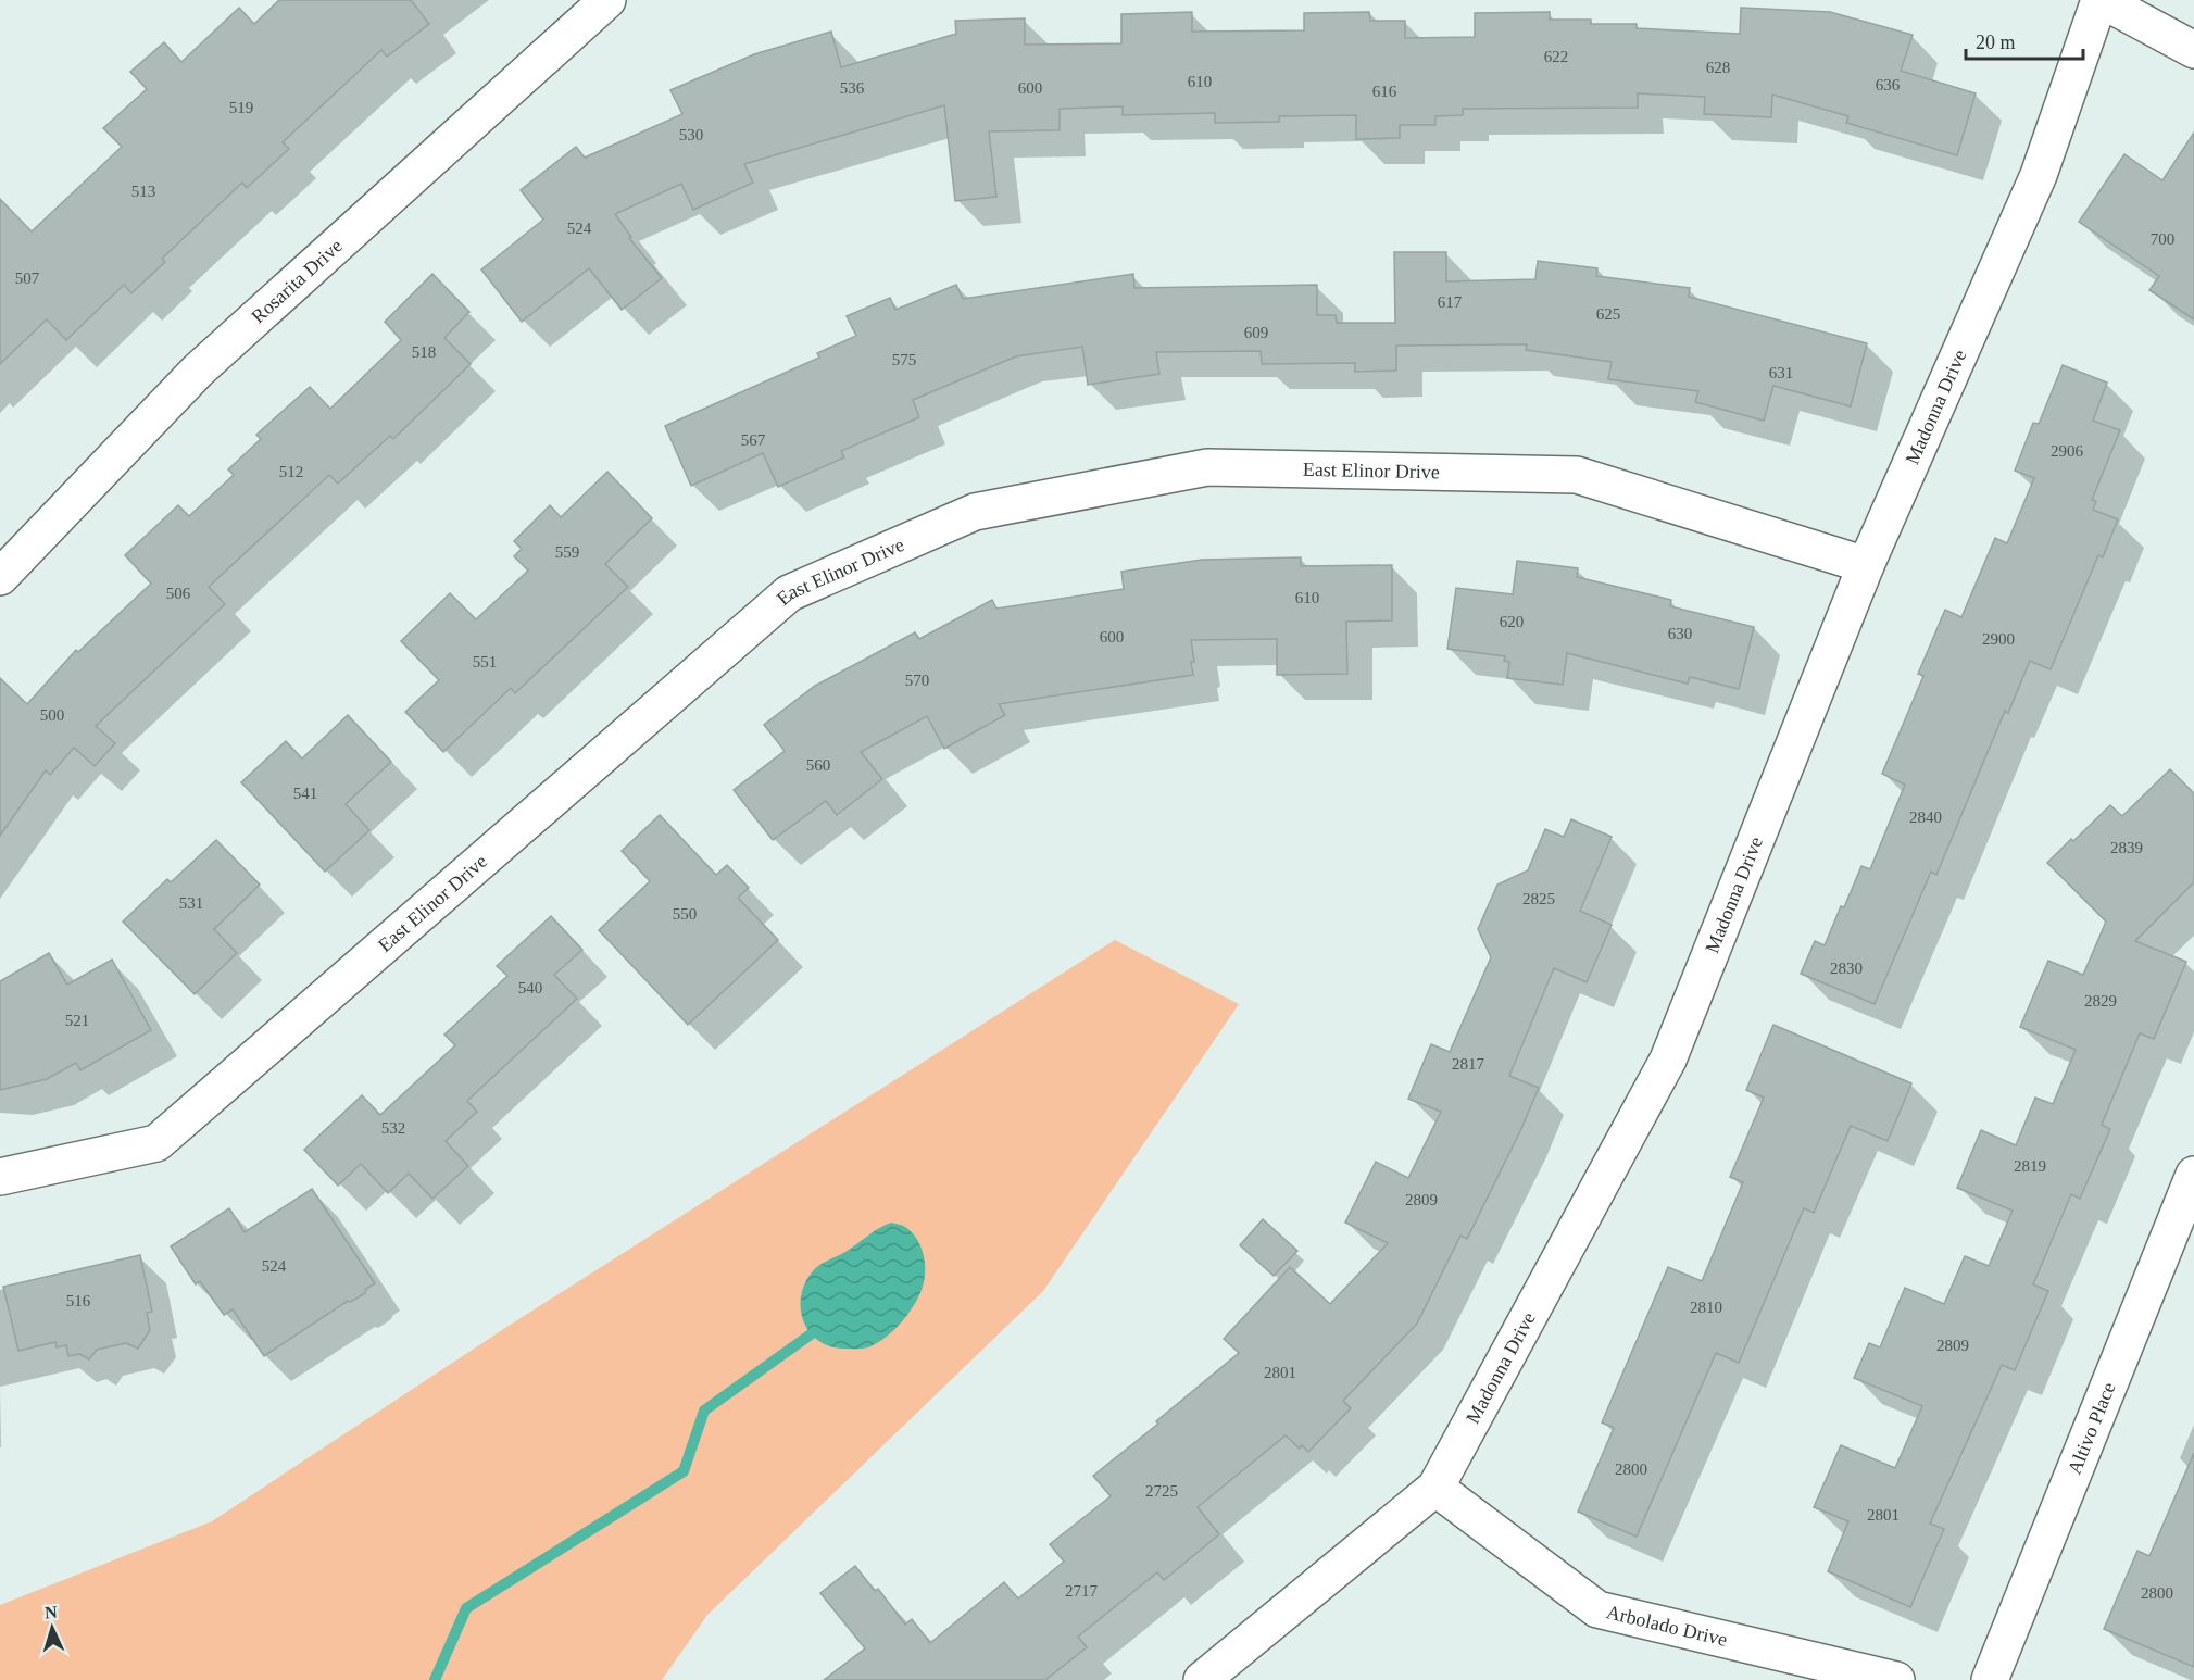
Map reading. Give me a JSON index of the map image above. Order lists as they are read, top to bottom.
{
  "streets": {
    "street": [
      "Rosarita Drive",
      "Madonna Drive",
      "East Elinor Drive",
      "Altivo Place",
      "Arbolado Drive"
    ]
  },
  "crossings": [
    ["Madonna Drive", "East Elinor Drive"],
    ["Madonna Drive", "Arbolado Drive"]
  ],
  "house_numbers": [
    "622",
    "628",
    "610",
    "636",
    "536",
    "600",
    "616",
    "519",
    "530",
    "513",
    "524",
    "700",
    "507",
    "617",
    "625",
    "609",
    "518",
    "575",
    "631",
    "567",
    "2906",
    "512",
    "559",
    "506",
    "610",
    "620",
    "630",
    "600",
    "2900",
    "551",
    "570",
    "500",
    "560",
    "541",
    "2840",
    "2839",
    "2825",
    "531",
    "550",
    "2830",
    "540",
    "2829",
    "521",
    "2817",
    "532",
    "2819",
    "2809",
    "524",
    "516",
    "2810",
    "2809",
    "2801",
    "2800",
    "2725",
    "2801",
    "2717",
    "2800"
  ],
  "scale_bar": "20 m",
  "north": "top"
}
